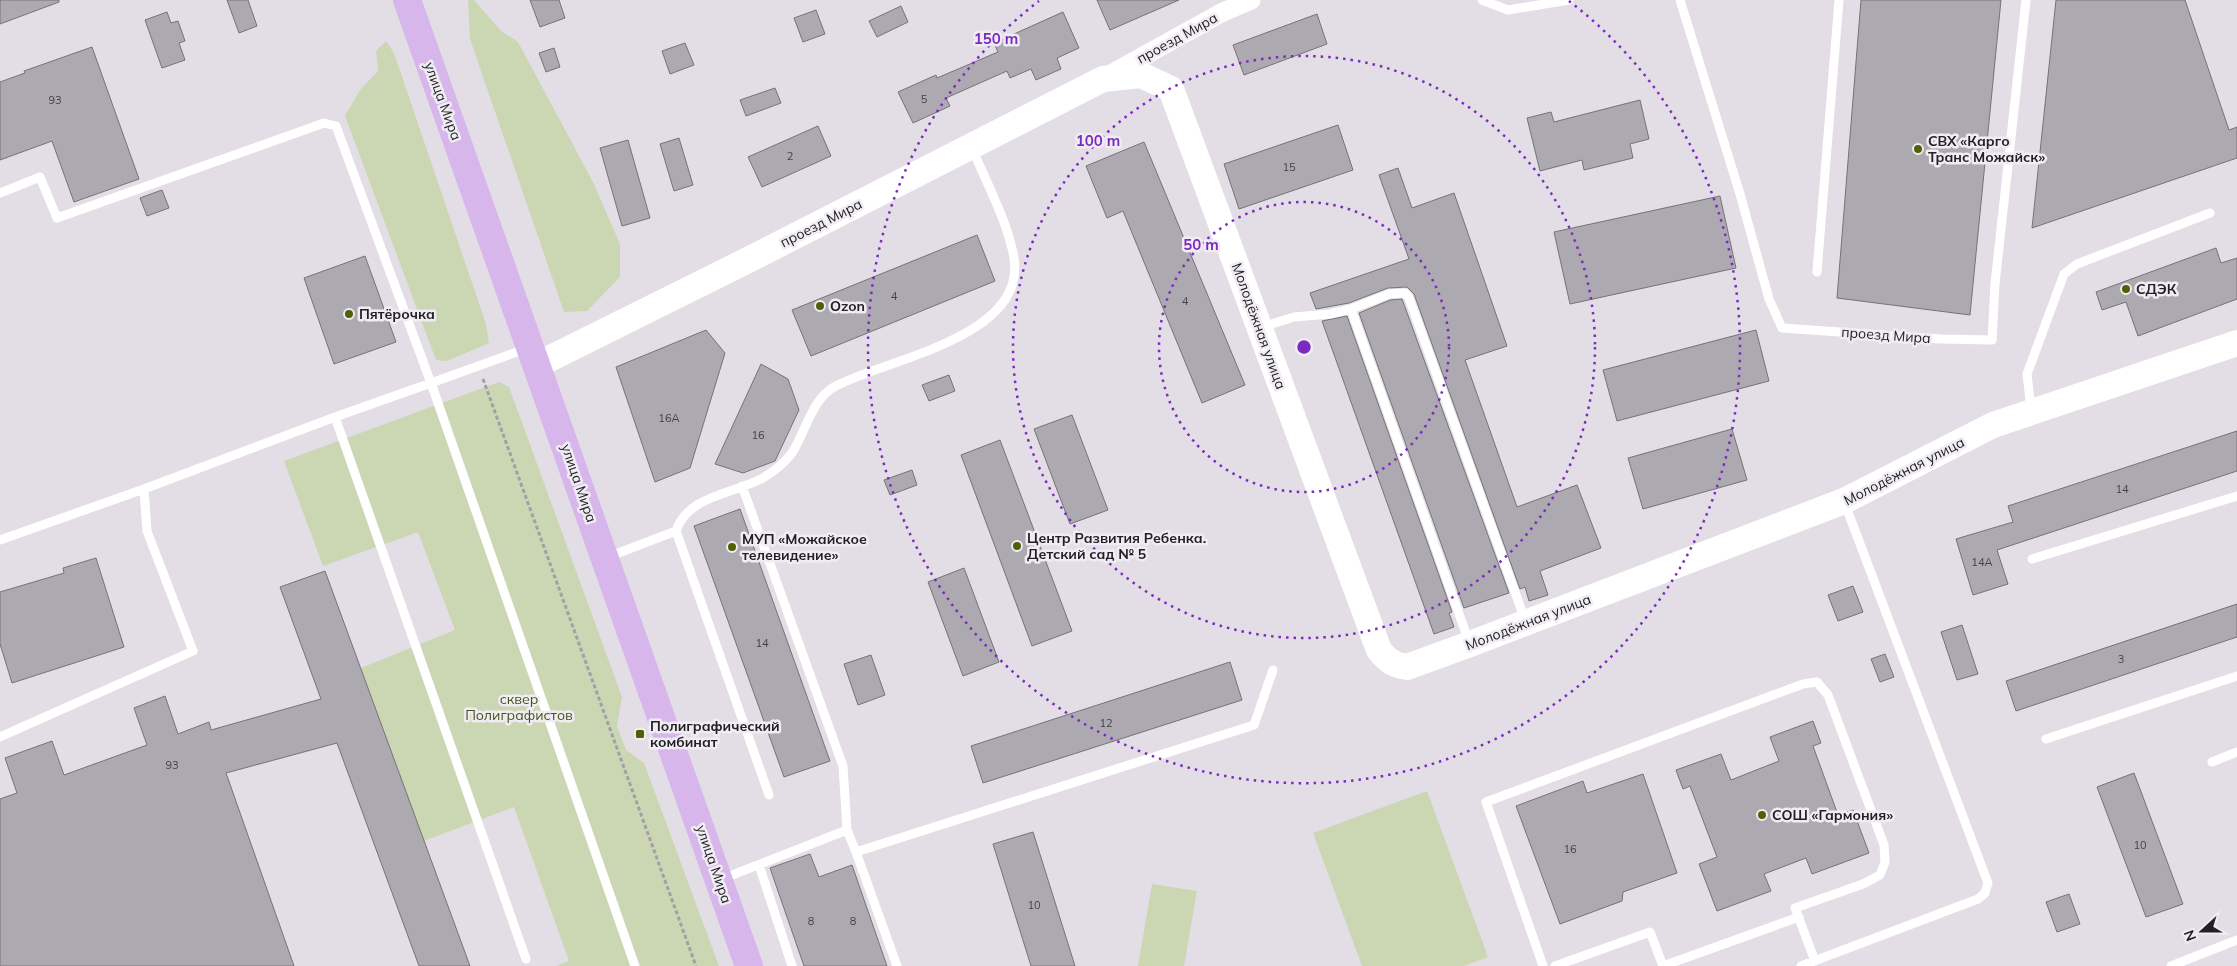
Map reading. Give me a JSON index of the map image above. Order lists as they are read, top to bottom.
{
  "streets": {
    "main road": ["улица Мира"],
    "street": ["проезд Мира", "Молодёжная улица"]
  },
  "crossings": [
    ["проезд Мира", "улица Мира"],
    ["проезд Мира", "Молодёжная улица"]
  ],
  "parks": ["сквер Полиграфистов"],
  "places": {
    "other": [
      "СВХ «Карго Транс Можайск»",
      "СДЭК",
      "Ozon",
      "Пятёрочка",
      "Центр Развития Ребенка. Детский сад № 5",
      "МУП «Можайское телевидение»",
      "СОШ «Гармония»"
    ],
    "transit": ["Полиграфический комбинат"]
  },
  "house_numbers": [
    "5",
    "93",
    "2",
    "15",
    "4",
    "4",
    "16А",
    "16",
    "14",
    "14А",
    "14",
    "3",
    "12",
    "93",
    "10",
    "16",
    "10",
    "8",
    "8"
  ],
  "north": "left",
  "rings": ["150 m", "100 m", "50 m"]
}
